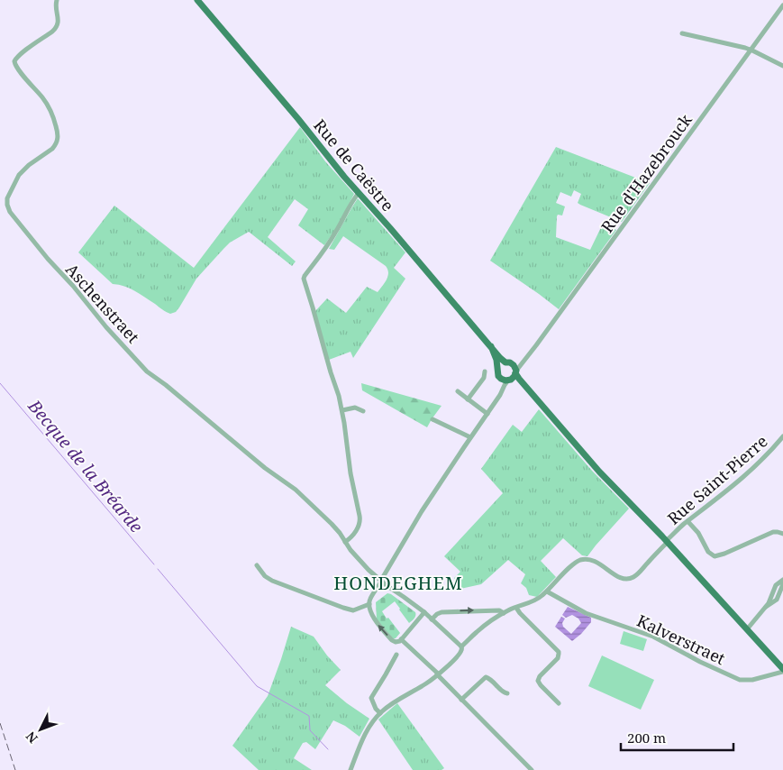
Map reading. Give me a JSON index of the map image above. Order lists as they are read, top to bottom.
{
  "streets": {
    "main road": ["Rue de Caëstre"],
    "street": [
      "Rue d'Hazebrouck",
      "Aschenstraet",
      "Rue Saint-Pierre",
      "Kalverstraet"
    ]
  },
  "crossings": [
    ["Rue de Caëstre", "Rue d'Hazebrouck"],
    ["Aschenstraet", "Rue Saint-Pierre"],
    ["Rue Saint-Pierre", "Kalverstraet"]
  ],
  "districts": ["HONDEGHEM"],
  "water": ["Becque de la Bréarde"],
  "scale_bar": "200 m",
  "north": "bottom left"
}
